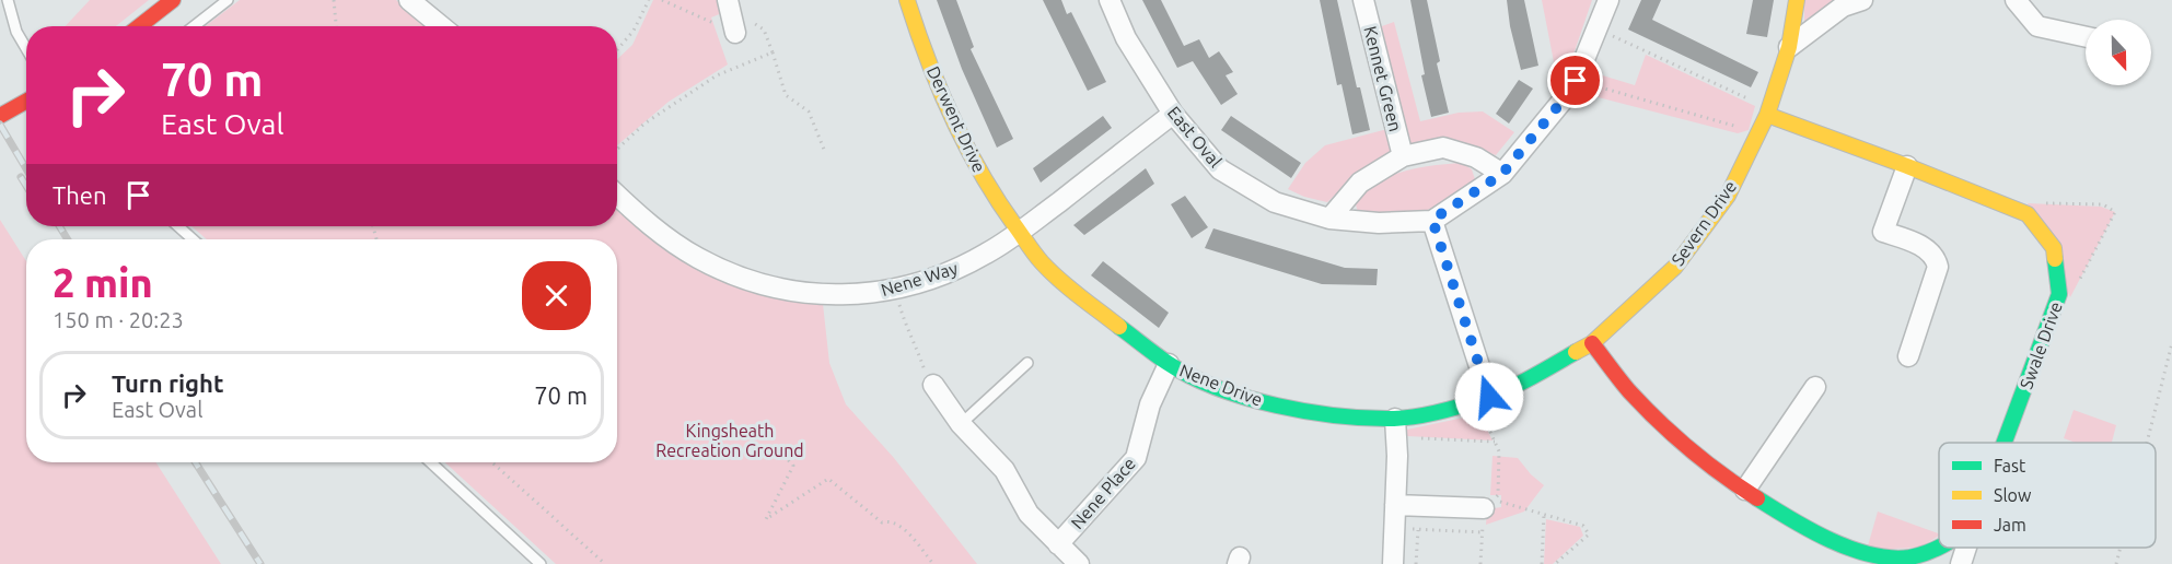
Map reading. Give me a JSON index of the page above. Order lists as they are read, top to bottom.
{
  "streets": {
    "street": [
      "Kennet Green",
      "Derwent Drive",
      "East Oval",
      "Severn Drive",
      "Nene Way",
      "Swale Drive",
      "Nene Drive",
      "Nene Place"
    ]
  },
  "crossings": [
    ["Derwent Drive", "Nene Way"],
    ["Derwent Drive", "Nene Drive"],
    ["East Oval", "Nene Way"],
    ["Severn Drive", "Swale Drive"],
    ["Severn Drive", "Nene Drive"],
    ["Nene Way", "Nene Drive"],
    ["Nene Drive", "Nene Place"]
  ],
  "parks": ["Kingsheath Recreation Ground"],
  "legend": ["Fast", "Slow", "Jam"],
  "north": "bottom",
  "page": {
    "turn": ["70 m", "East Oval"],
    "then": "Then",
    "heading": ["2 min", "150 m · 20:23"],
    "list": [
      {
        "name": "Turn right",
        "note": "East Oval",
        "value": "70 m"
      }
    ]
  }
}
